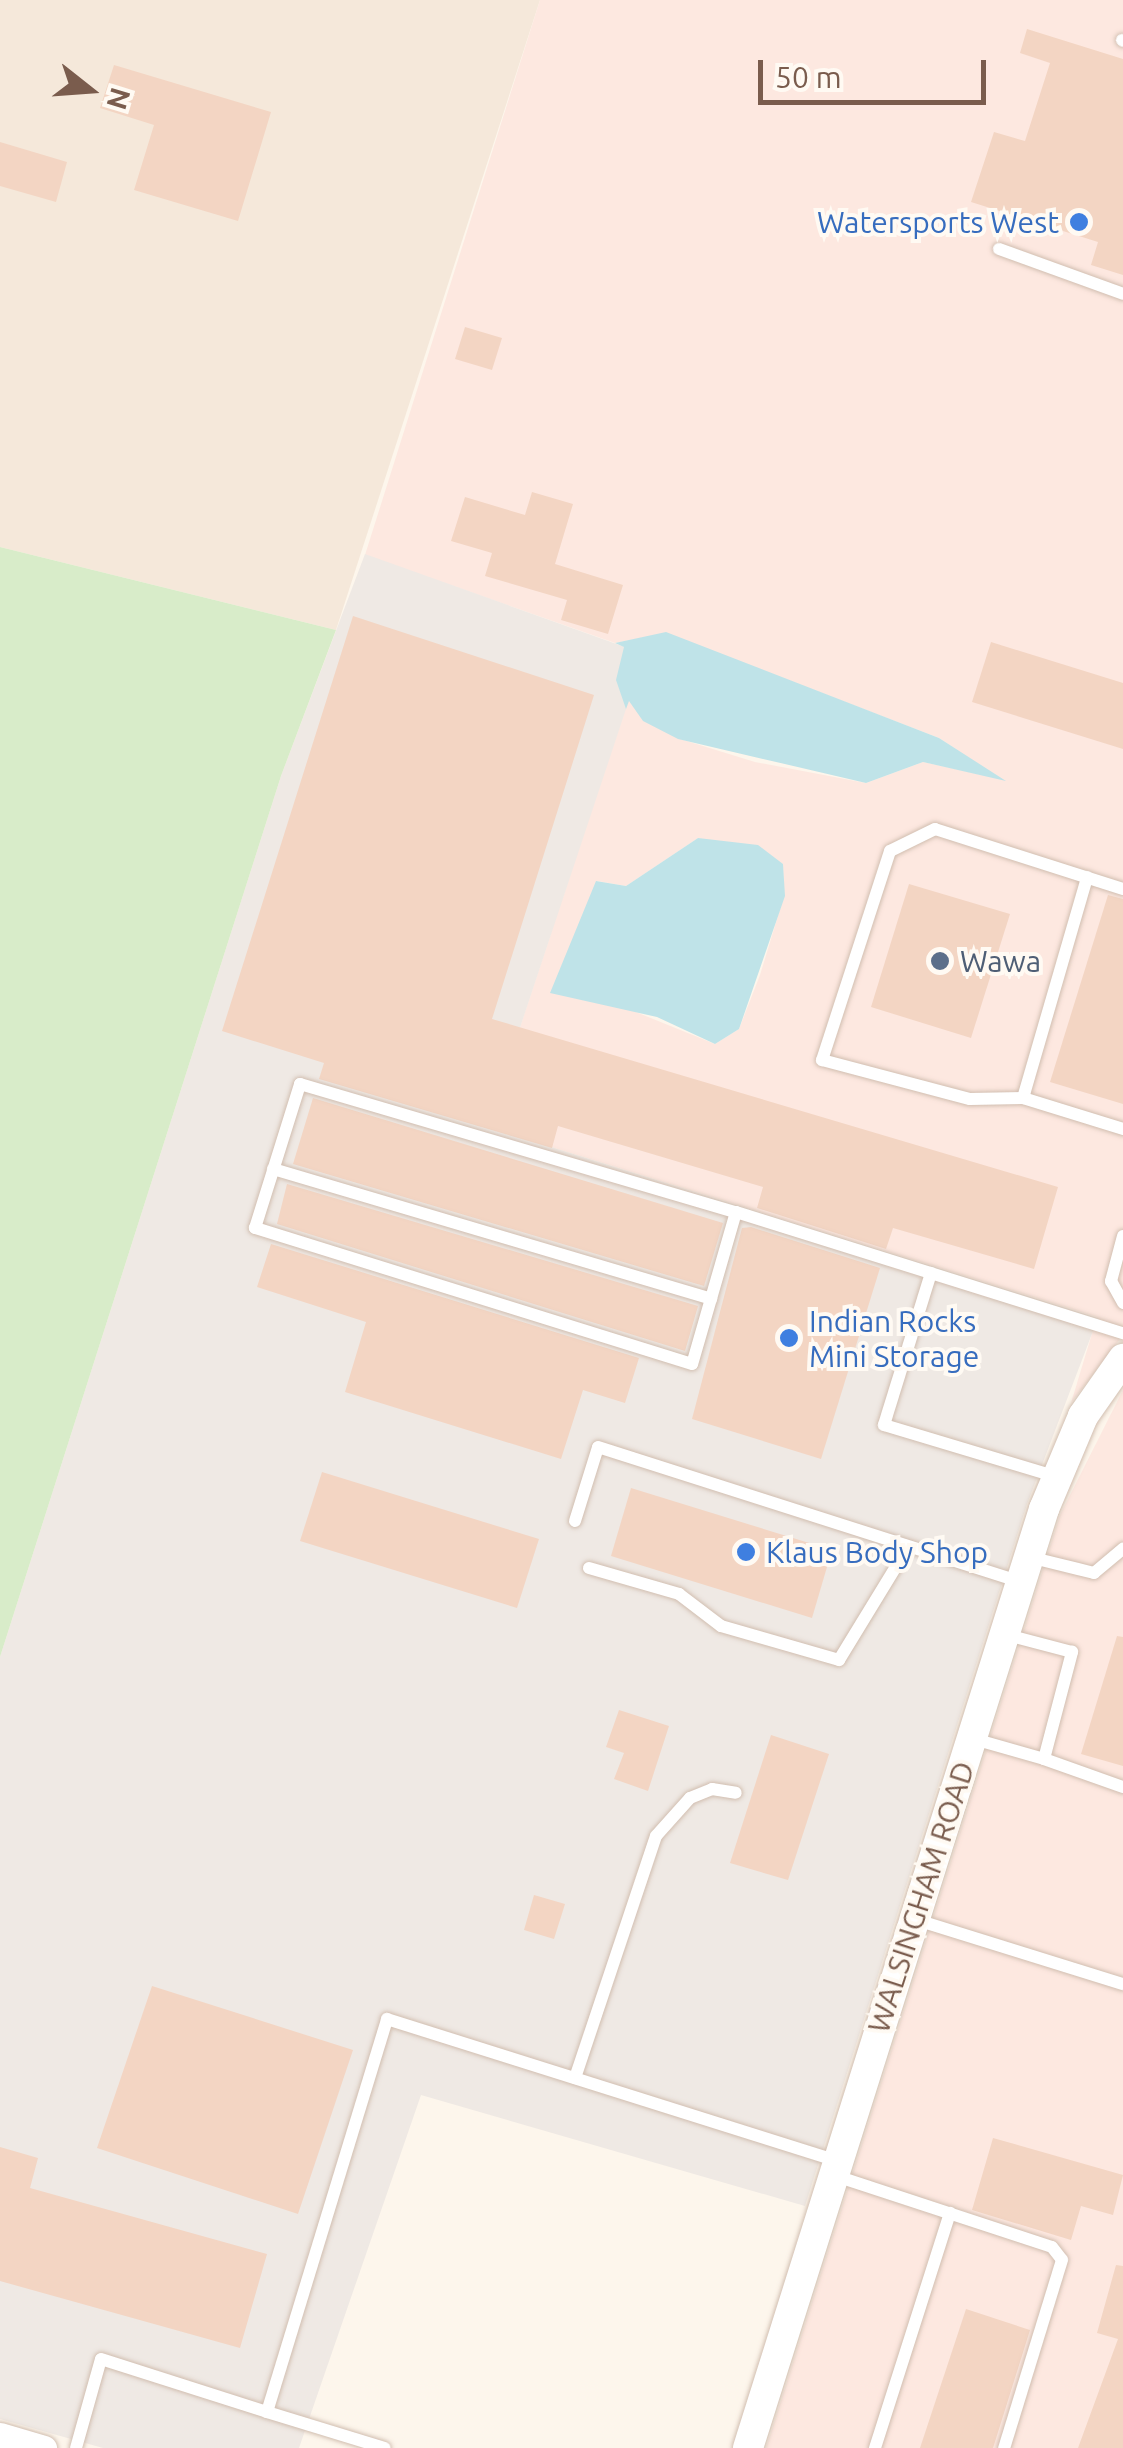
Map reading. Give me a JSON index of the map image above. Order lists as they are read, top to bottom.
{
  "streets": {
    "street": ["WALSINGHAM ROAD"]
  },
  "places": [
    "Watersports West",
    "Wawa",
    "Indian Rocks Mini Storage",
    "Klaus Body Shop"
  ],
  "scale_bar": "50 m",
  "north": "right"
}
